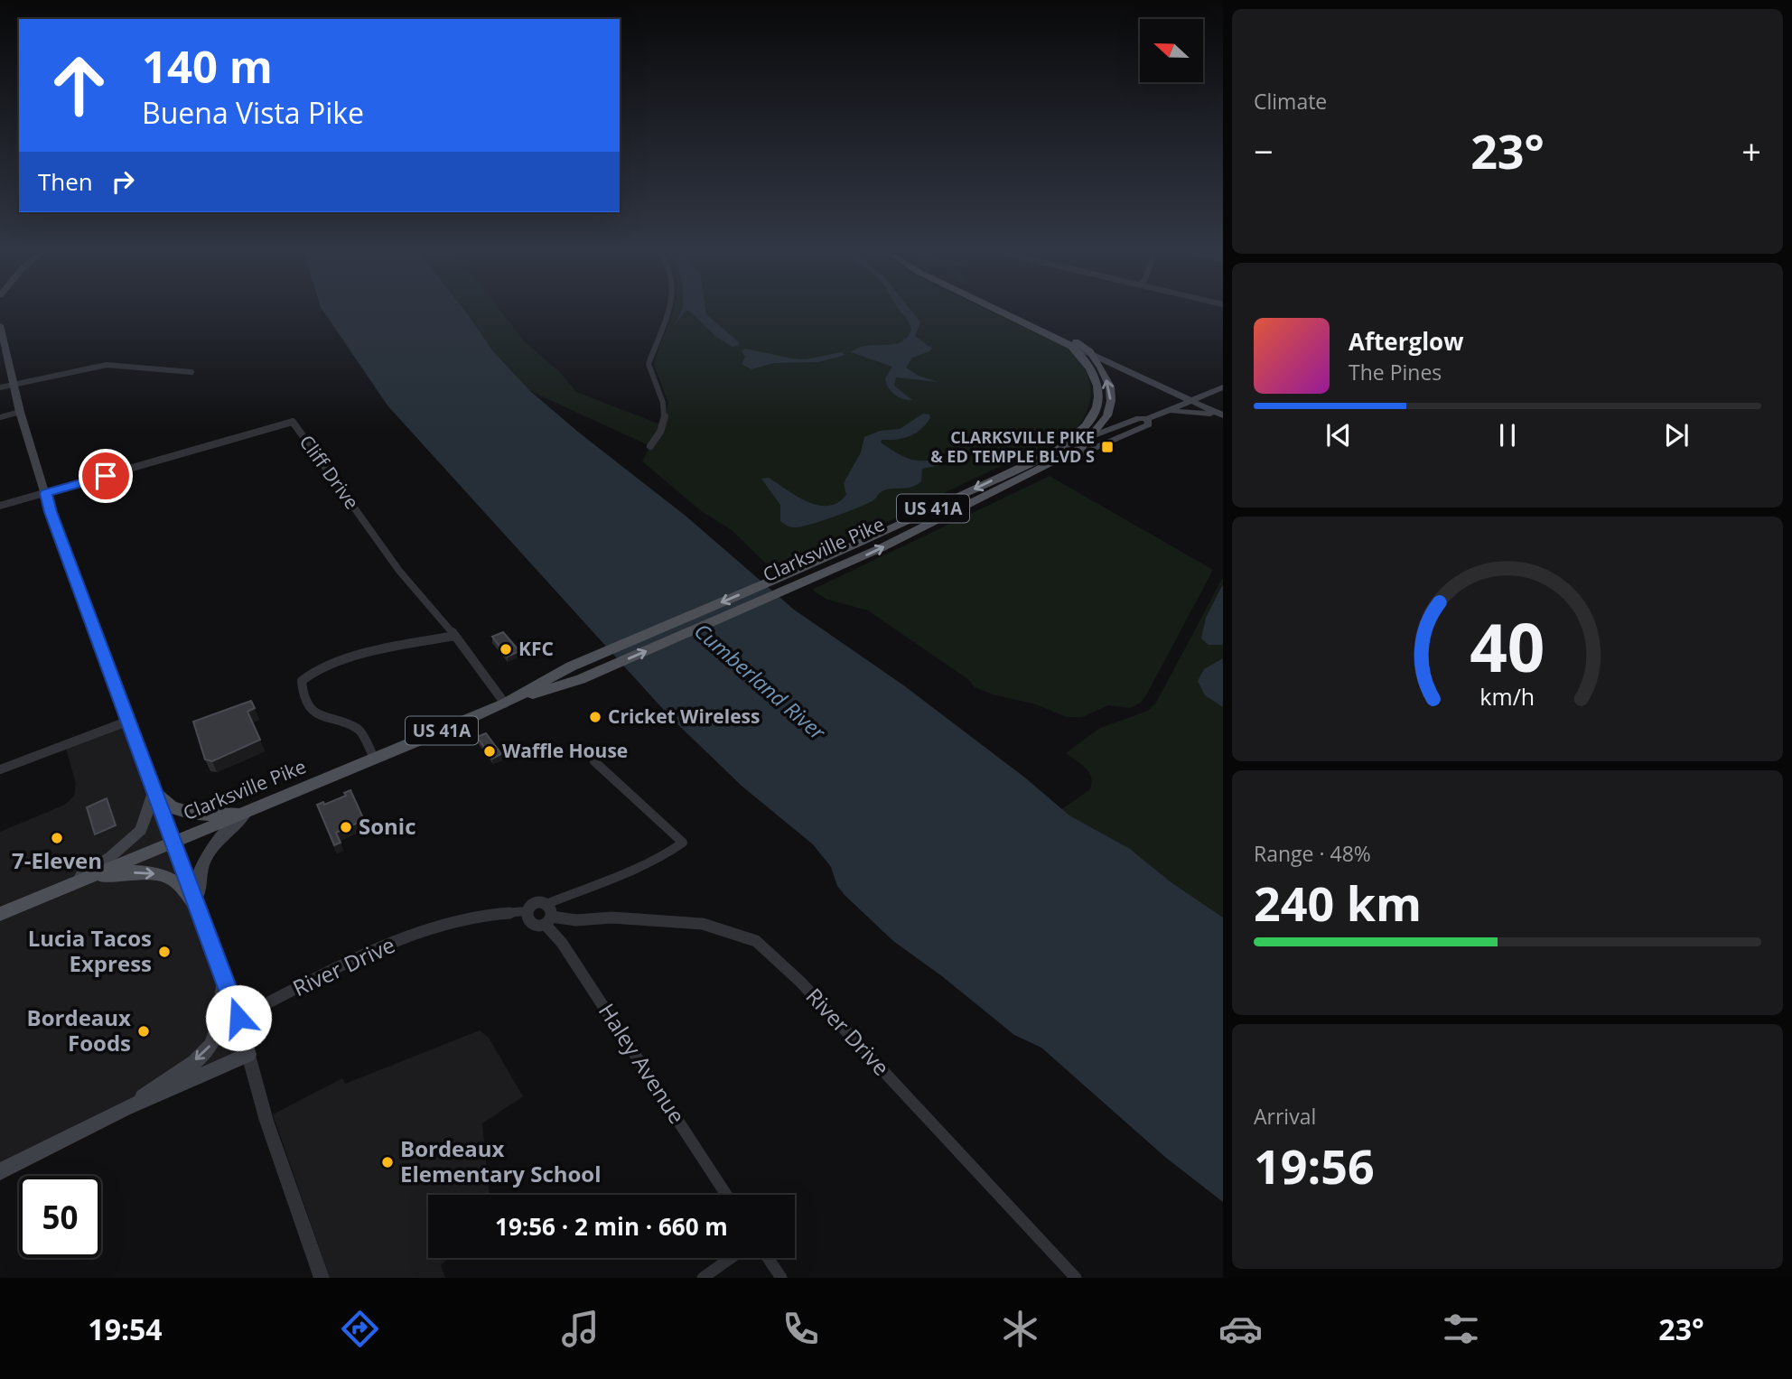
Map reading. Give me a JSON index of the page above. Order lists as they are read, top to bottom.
{
  "streets": {
    "main road": ["US 41A", "Clarksville Pike"],
    "street": ["Cliff Drive", "River Drive", "Haley Avenue"]
  },
  "crossings": [
    ["Cliff Drive", "Clarksville Pike"],
    ["US 41A", "Clarksville Pike"],
    ["River Drive", "Haley Avenue"]
  ],
  "water": ["Cumberland River"],
  "places": {
    "transit": ["CLARKSVILLE PIKE & ED TEMPLE BLVD S"],
    "other": [
      "KFC",
      "Cricket Wireless",
      "Waffle House",
      "Sonic",
      "7-Eleven",
      "Lucia Tacos Express",
      "Bordeaux Foods",
      "Bordeaux Elementary School"
    ]
  },
  "north": "left",
  "page": {
    "tile": [
      "Climate",
      ["Range · 48%", "240 km"],
      ["Arrival", "19:56"]
    ],
    "turn": ["140 m", "Buena Vista Pike"],
    "heat": ["−", "23°", "+"],
    "then": "Then",
    "song": ["Afterglow", "The Pines"],
    "limit": "50",
    "trip": "19:56 · 2 min · 660 m",
    "tabs": ["19:54", "23°"],
    "gauge": ["40", "km/h"]
  }
}
